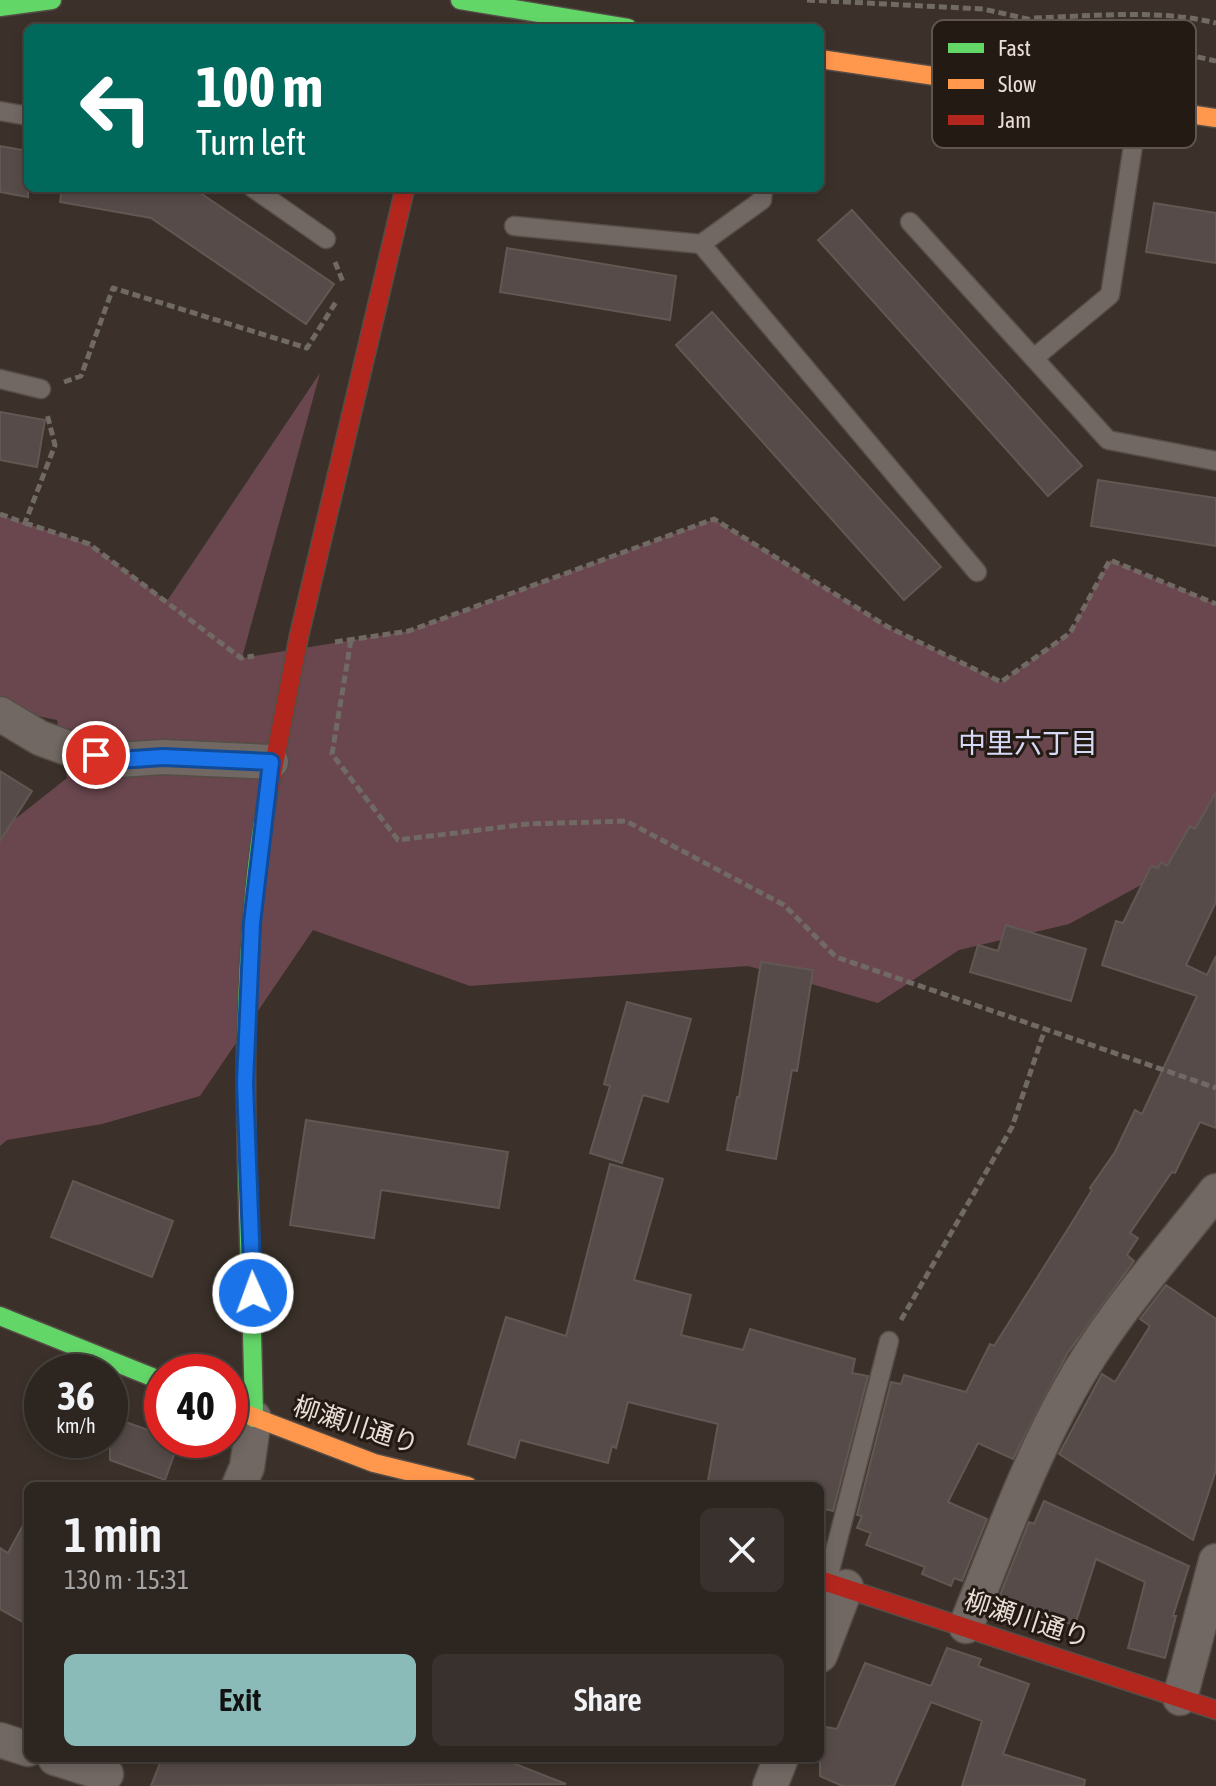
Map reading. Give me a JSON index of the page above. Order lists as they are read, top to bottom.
{
  "streets": {
    "street": ["柳瀬川通り"]
  },
  "districts": ["中里六丁目"],
  "legend": ["Fast", "Slow", "Jam"],
  "page": {
    "turn": ["100 m", "Turn left"],
    "speed": "36 km/h",
    "limit": "40",
    "heading": ["1 min", "130 m · 15:31"],
    "buttons": ["Exit", "Share"]
  }
}
